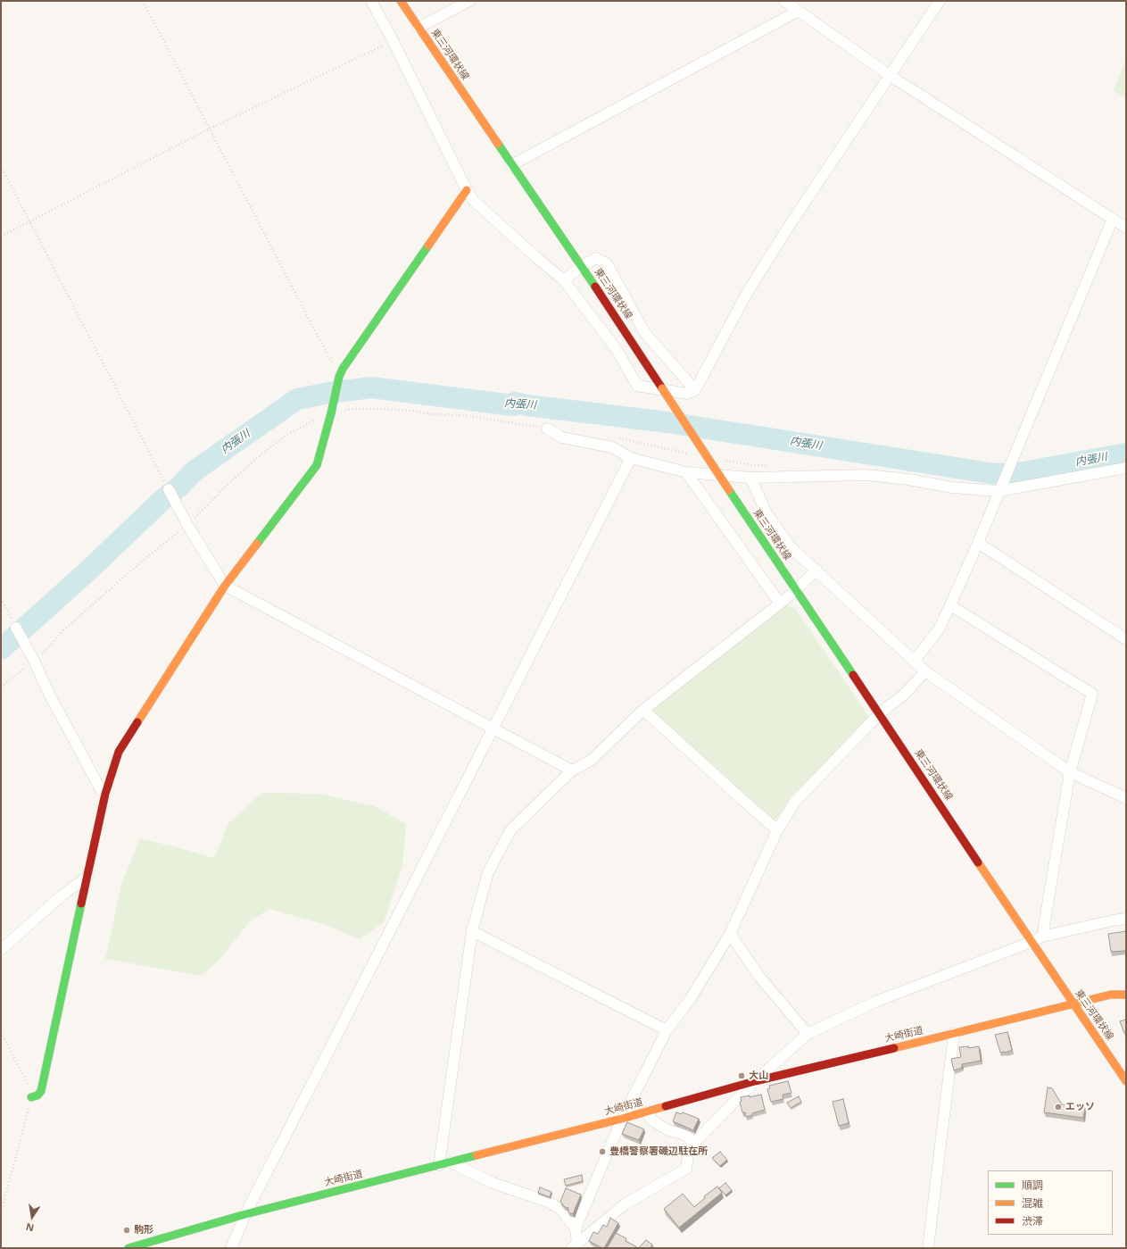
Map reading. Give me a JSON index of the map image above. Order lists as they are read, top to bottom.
{
  "streets": {
    "main road": ["東三河環状線", "大崎街道"]
  },
  "crossings": [
    ["東三河環状線", "大崎街道"]
  ],
  "water": ["内張川"],
  "places": [
    "大山",
    "エッソ",
    "豊橋警察署磯辺駐在所",
    "駒形"
  ],
  "legend": ["順調", "混雑", "渋滞"],
  "north": "bottom"
}
